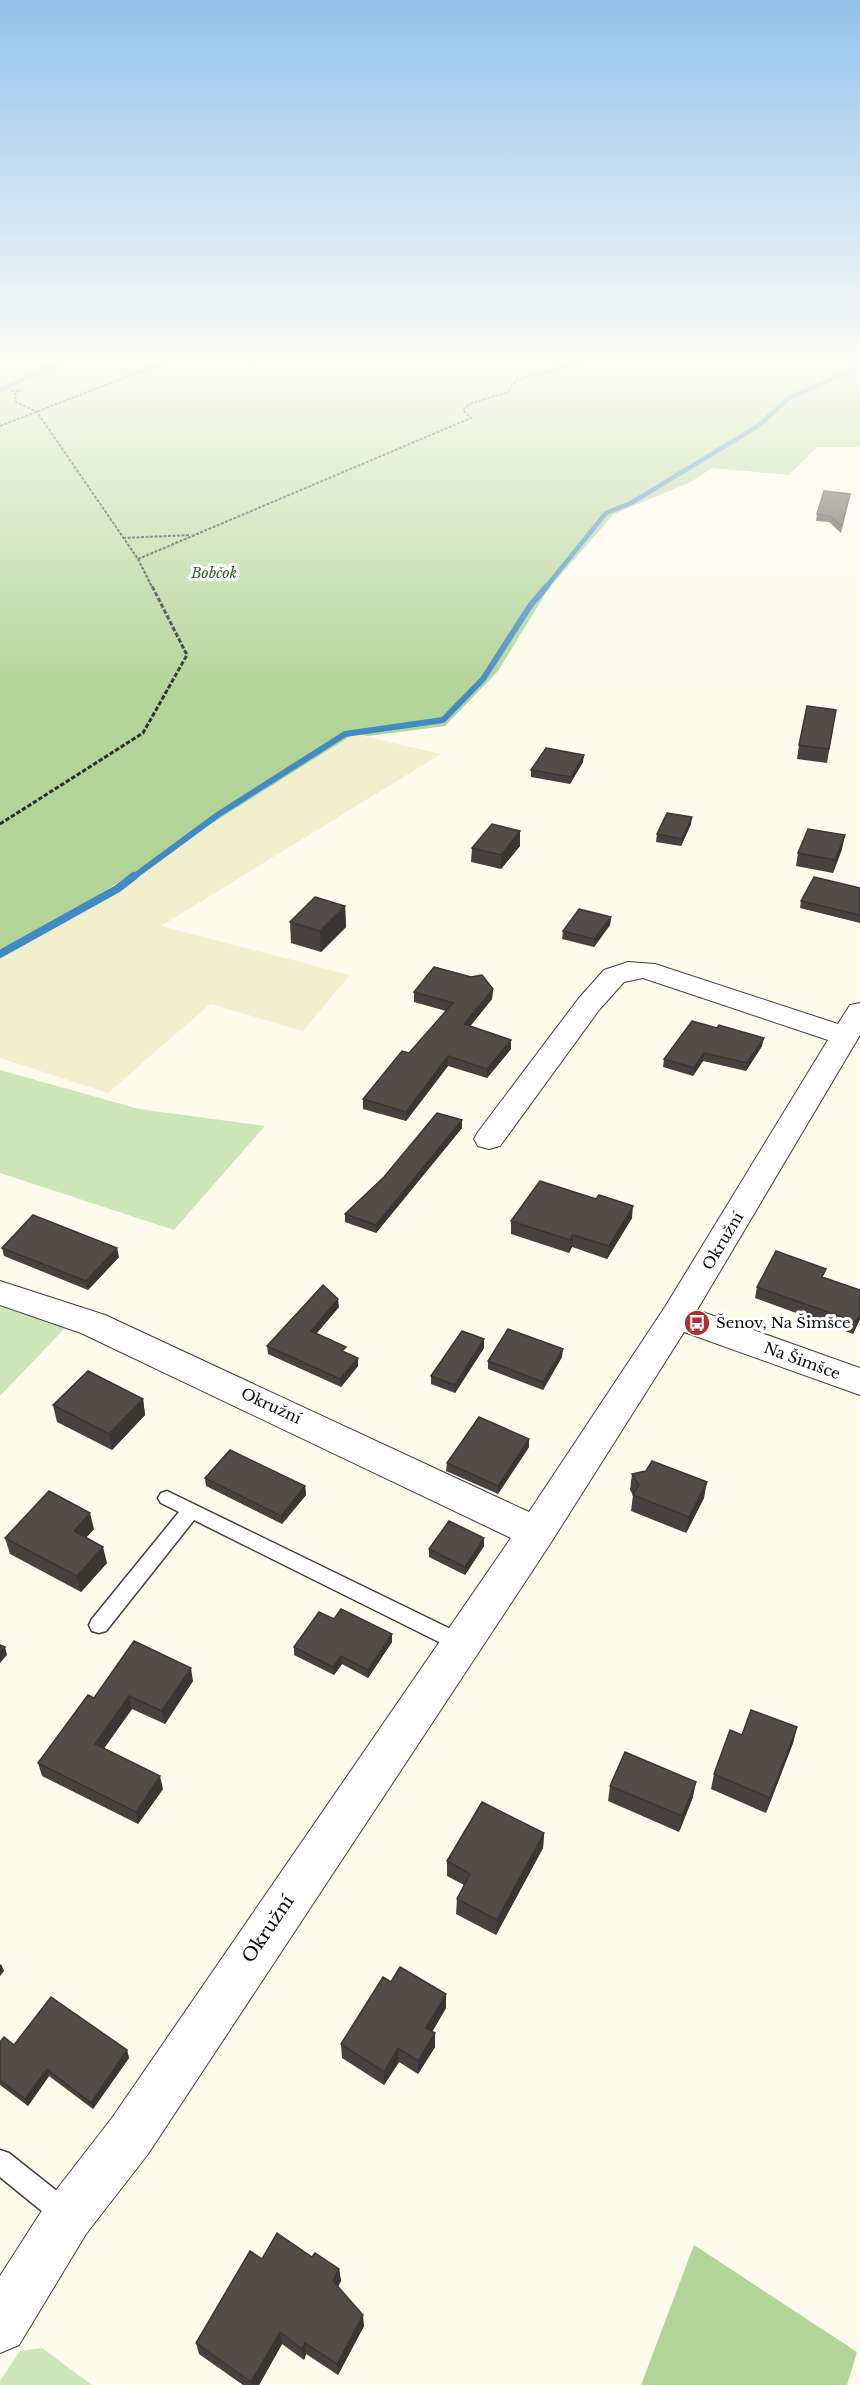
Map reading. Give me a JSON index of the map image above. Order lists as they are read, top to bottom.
{
  "streets": {
    "street": ["Okružní", "Na Šimšce"]
  },
  "crossings": [
    ["Okružní", "Na Šimšce"]
  ],
  "parks": ["Bobčok"],
  "places": {
    "bus stop": ["Šenov, Na Šimšce"]
  }
}
